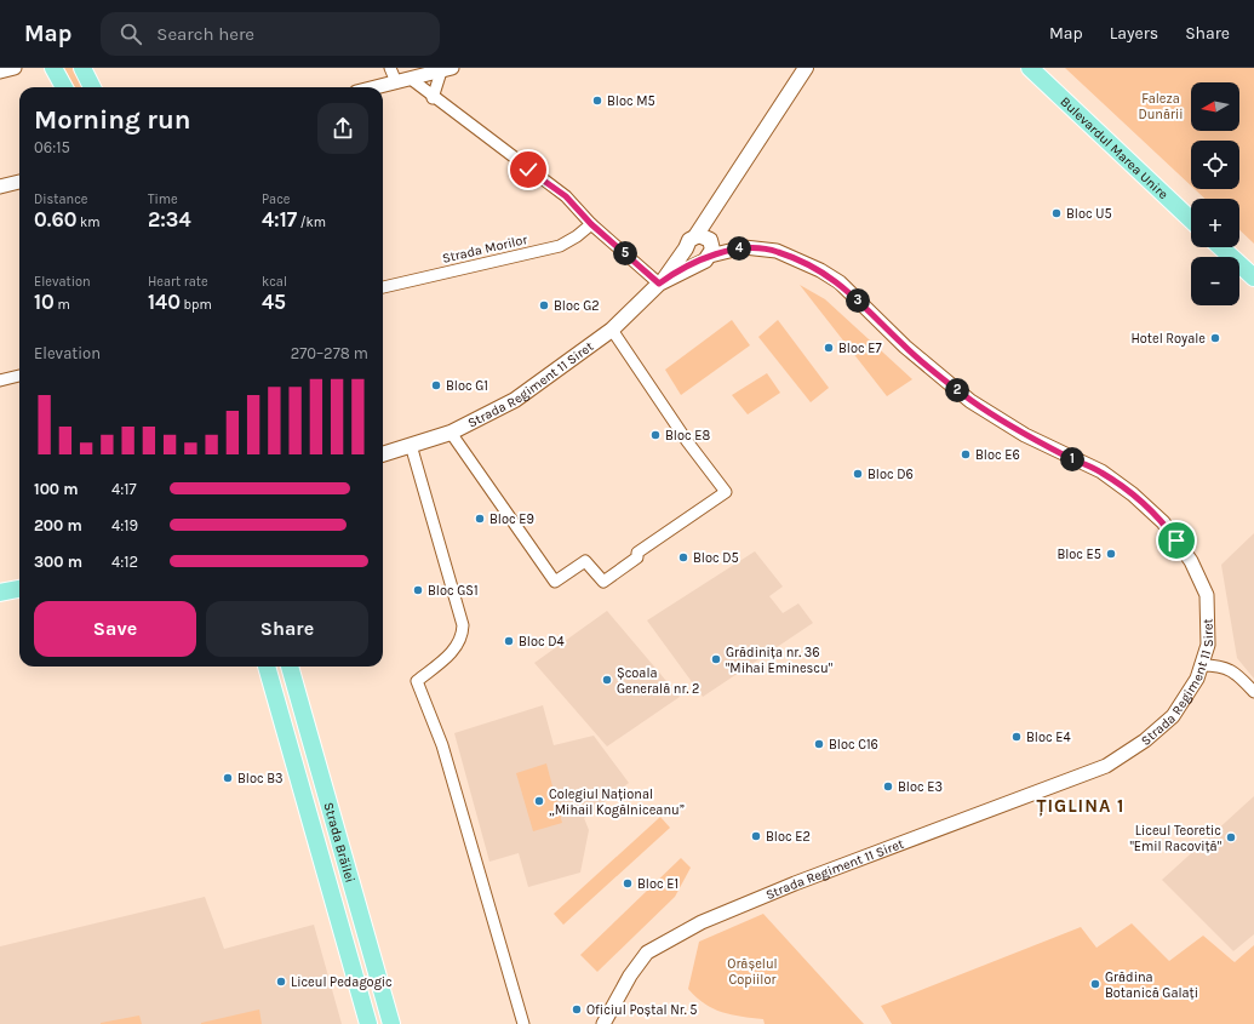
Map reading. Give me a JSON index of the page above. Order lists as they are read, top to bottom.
{
  "streets": {
    "main road": ["Bulevardul Marea Unire", "Strada Regiment 11 Siret", "Strada Brăilei"],
    "street": ["Strada Morilor"]
  },
  "districts": ["ȚIGLINA 1"],
  "parks": ["Faleza Dunării", "Orășelul Copiilor"],
  "places": [
    "Bloc M5",
    "Bloc U5",
    "Bloc G2",
    "Hotel Royale",
    "Bloc E7",
    "Bloc G1",
    "Bloc E8",
    "Bloc E6",
    "Bloc D6",
    "Bloc E9",
    "Bloc E5",
    "Bloc D5",
    "Bloc GS1",
    "Bloc D4",
    "Grădinița nr. 36 \"Mihai Eminescu\"",
    "Școala Generală nr. 2",
    "Bloc E4",
    "Bloc C16",
    "Bloc B3",
    "Bloc E3",
    "Colegiul Național „Mihail Kogălniceanu”",
    "Bloc E2",
    "Liceul Teoretic \"Emil Racoviță\"",
    "Bloc E1",
    "Liceul Pedagogic",
    "Grădina Botanică Galați",
    "Oficiul Poștal Nr. 5"
  ],
  "north": "left",
  "page": {
    "header": "Map",
    "search": "Search here",
    "nav": ["Map", "Layers", "Share"],
    "map_buttons": ["+", "−"],
    "heading": ["Morning run", "06:15"],
    "stats": [
      ["Distance", "0.60 km"],
      ["Time", "2:34"],
      ["Pace", "4:17 /km"],
      ["Elevation", "10 m"],
      ["Heart rate", "140 bpm"],
      ["kcal", "45"]
    ],
    "pins": [
      "4",
      "5",
      "3",
      "2",
      "1"
    ],
    "chart": ["Elevation", "270–278 m"],
    "list": [
      {
        "name": "100 m",
        "note": "4:17"
      },
      {
        "name": "200 m",
        "note": "4:19"
      },
      {
        "name": "300 m",
        "note": "4:12"
      }
    ],
    "buttons": ["Save", "Share"]
  }
}
